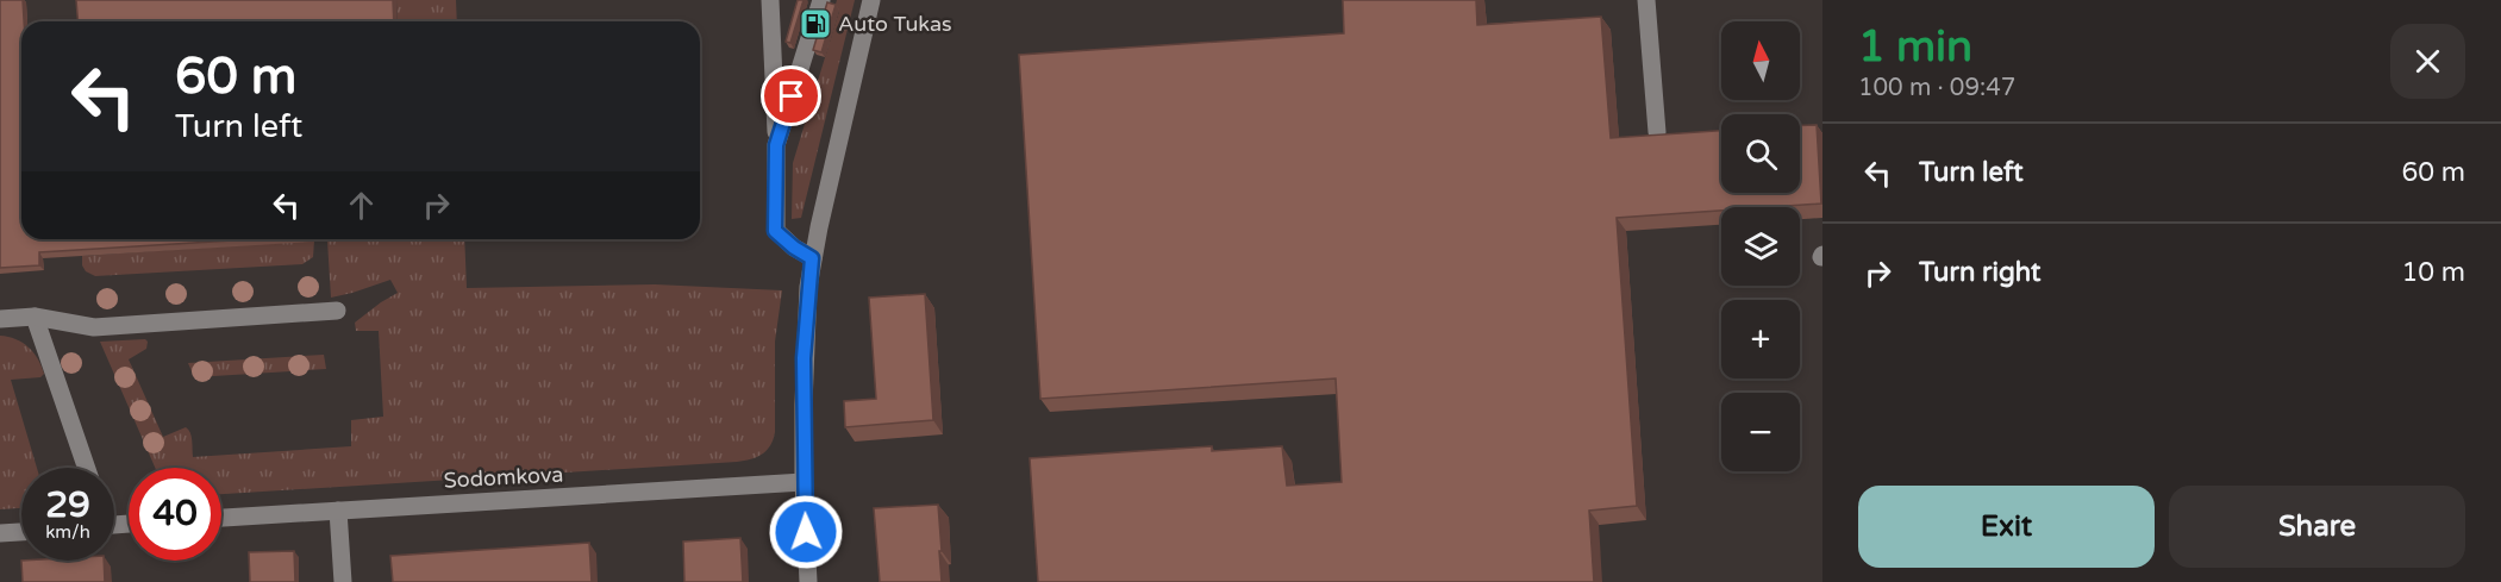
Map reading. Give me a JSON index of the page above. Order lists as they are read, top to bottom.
{
  "streets": {
    "street": ["Sodomkova"]
  },
  "places": {
    "fuel station": ["Auto Tukas"]
  },
  "north": "top",
  "page": {
    "heading": ["1 min", "100 m · 09:47"],
    "map_buttons": ["+", "−"],
    "turn": ["60 m", "Turn left"],
    "list": [
      {
        "name": "Turn left",
        "value": "60 m"
      },
      {
        "name": "Turn right",
        "value": "10 m"
      }
    ],
    "speed": "29 km/h",
    "limit": "40",
    "buttons": ["Exit", "Share"]
  }
}
